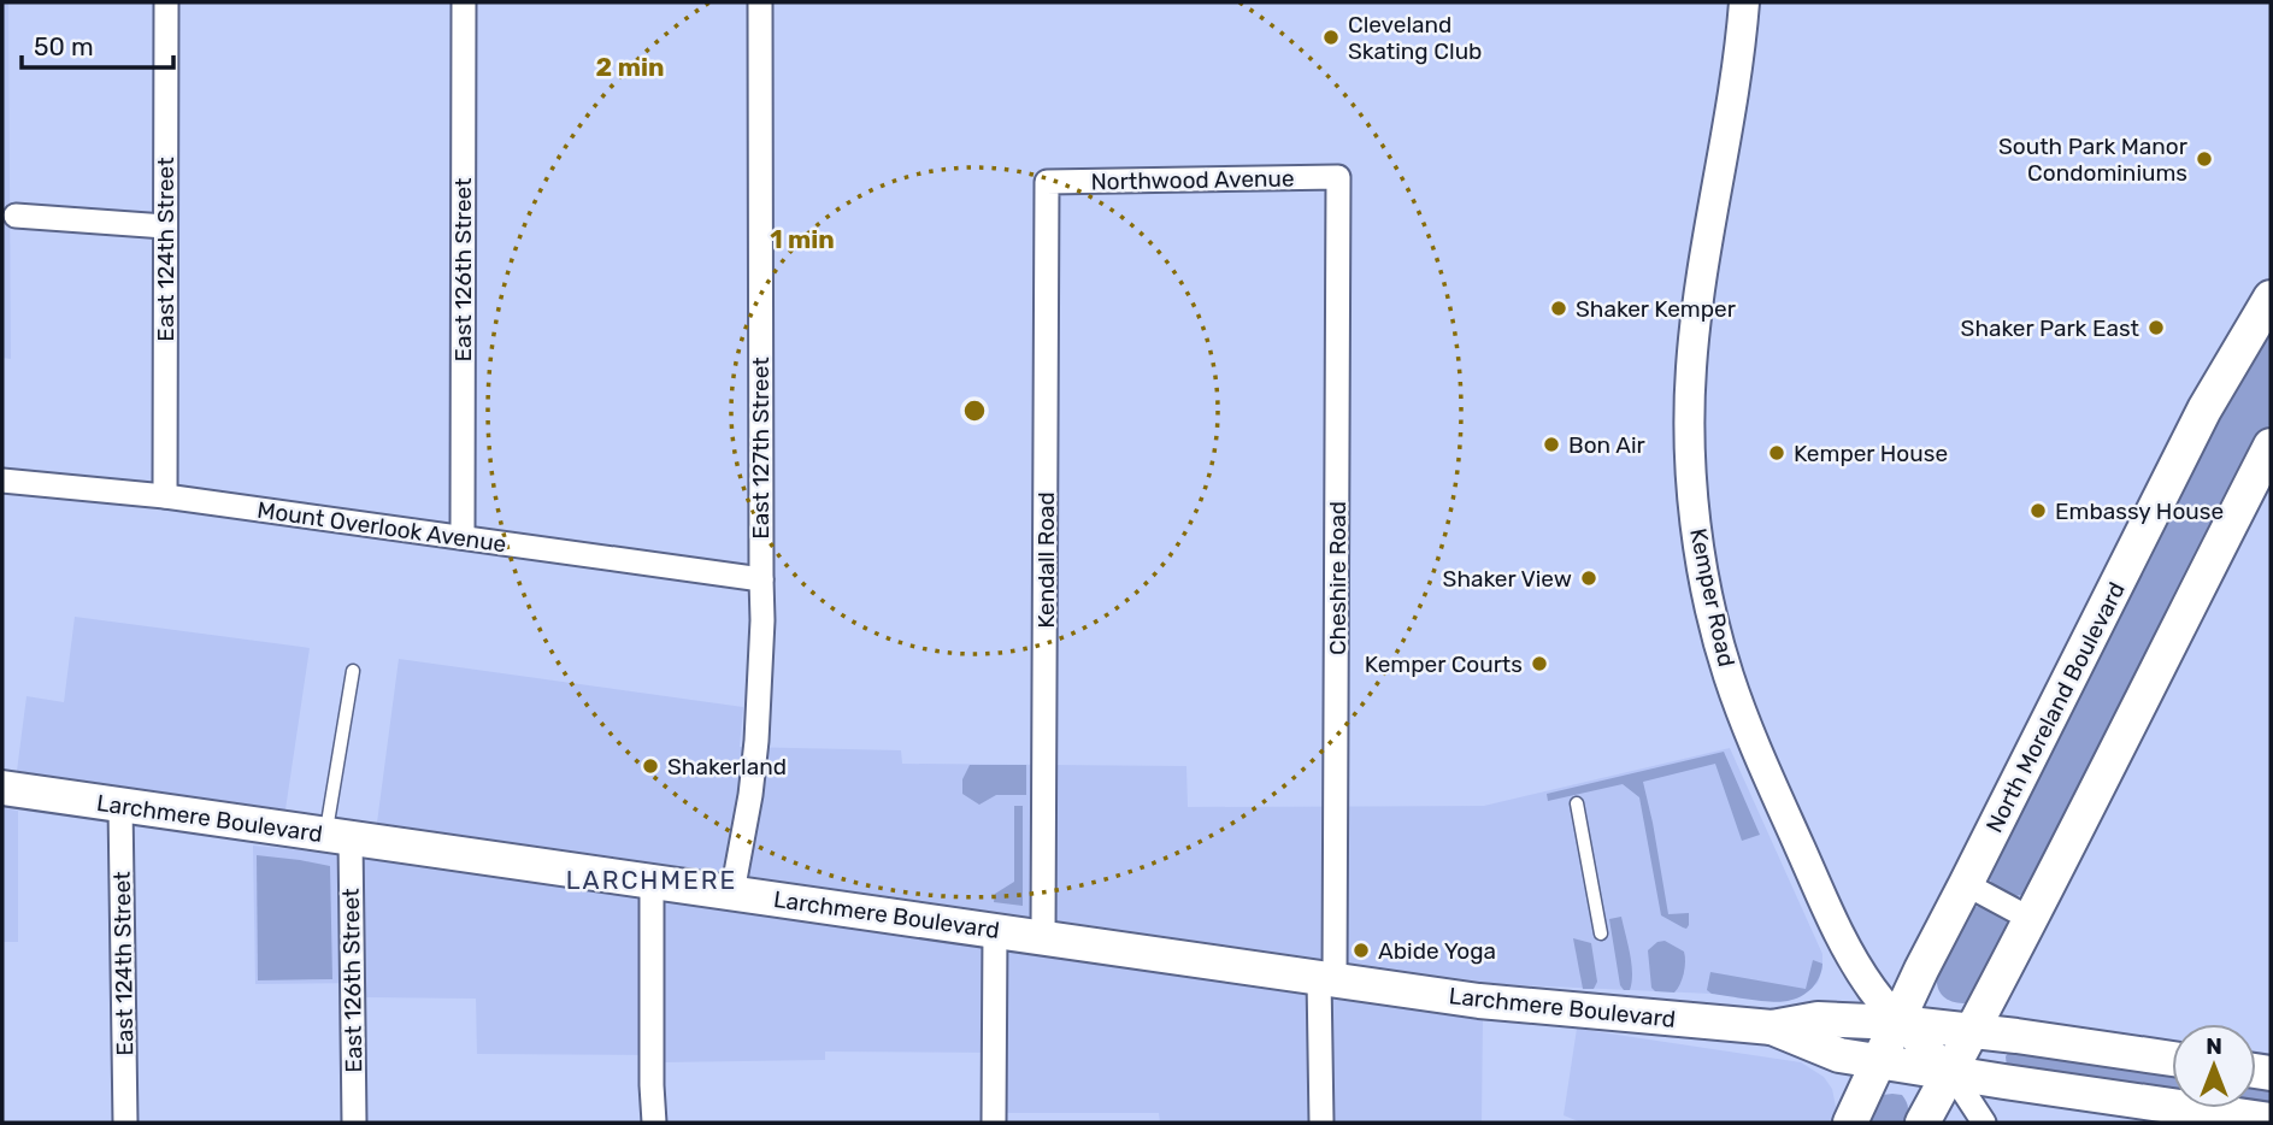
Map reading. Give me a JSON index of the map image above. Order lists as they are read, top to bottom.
{
  "streets": {
    "main road": ["North Moreland Boulevard", "Larchmere Boulevard"],
    "street": [
      "Northwood Avenue",
      "East 124th Street",
      "East 126th Street",
      "East 127th Street",
      "Mount Overlook Avenue",
      "Kendall Road",
      "Cheshire Road",
      "Kemper Road"
    ]
  },
  "crossings": [
    ["Northwood Avenue", "Kendall Road"],
    ["Northwood Avenue", "Cheshire Road"],
    ["East 124th Street", "Mount Overlook Avenue"],
    ["East 124th Street", "Larchmere Boulevard"],
    ["East 126th Street", "Mount Overlook Avenue"],
    ["East 126th Street", "Larchmere Boulevard"],
    ["East 127th Street", "Mount Overlook Avenue"],
    ["East 127th Street", "Larchmere Boulevard"],
    ["Kendall Road", "Larchmere Boulevard"],
    ["Cheshire Road", "Larchmere Boulevard"],
    ["Kemper Road", "North Moreland Boulevard"],
    ["Kemper Road", "Larchmere Boulevard"],
    ["North Moreland Boulevard", "Larchmere Boulevard"]
  ],
  "districts": ["LARCHMERE"],
  "places": [
    "Cleveland Skating Club",
    "South Park Manor Condominiums",
    "Shaker Kemper",
    "Shaker Park East",
    "Bon Air",
    "Kemper House",
    "Embassy House",
    "Shaker View",
    "Kemper Courts",
    "Shakerland",
    "Abide Yoga"
  ],
  "scale_bar": "50 m",
  "north": "top",
  "rings": ["2 min", "1 min"]
}
